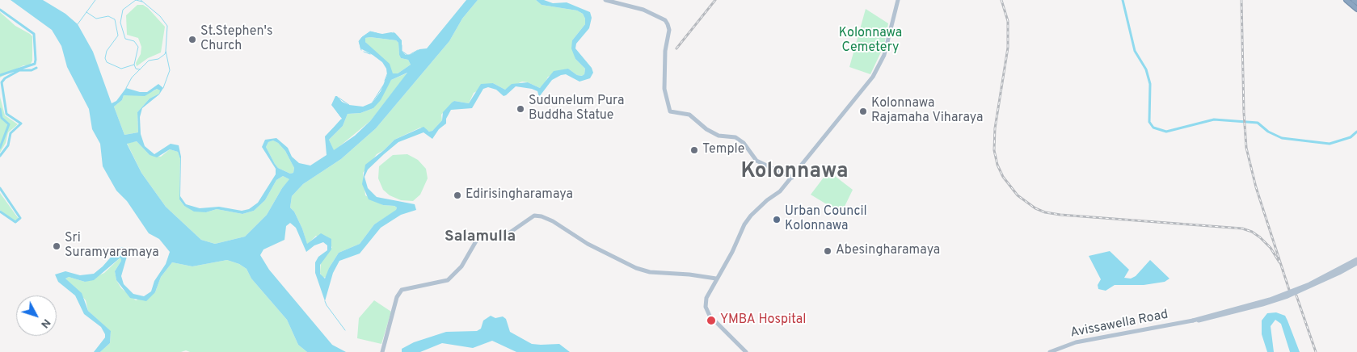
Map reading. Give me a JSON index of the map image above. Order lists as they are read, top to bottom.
{
  "streets": {
    "main road": ["Avissawella Road"]
  },
  "districts": ["Kolonnawa", "Salamulla"],
  "parks": ["Kolonnawa Cemetery"],
  "places": [
    "St.Stephen's Church",
    "Sudunelum Pura Buddha Statue",
    "Kolonnawa Rajamaha Viharaya",
    "Temple",
    "Edirisingharamaya",
    "Urban Council Kolonnawa",
    "Sri Suramyaramaya",
    "Abesingharamaya",
    "YMBA Hospital"
  ],
  "north": "bottom right"
}
